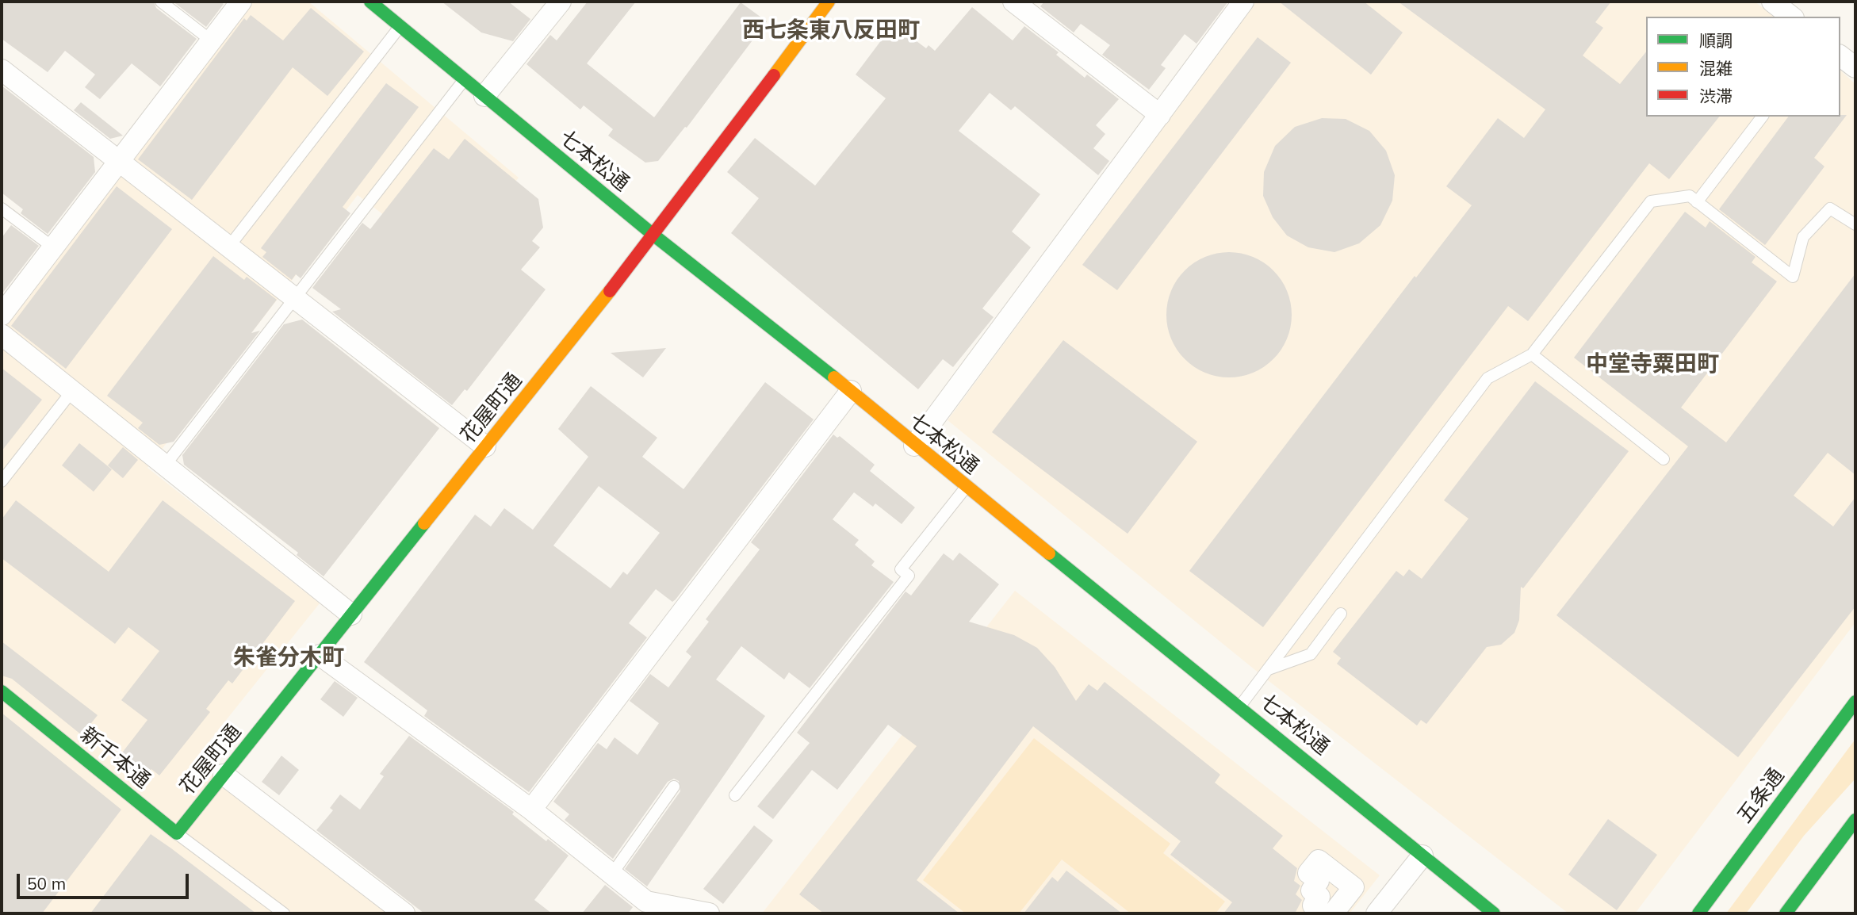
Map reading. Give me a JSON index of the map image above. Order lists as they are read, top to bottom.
{
  "streets": {
    "main road": [
      "七本松通",
      "花屋町通",
      "新千本通",
      "五条通"
    ]
  },
  "crossings": [
    ["七本松通", "花屋町通"],
    ["花屋町通", "新千本通"]
  ],
  "districts": ["西七条東八反田町", "中堂寺粟田町", "朱雀分木町"],
  "legend": ["順調", "混雑", "渋滞"],
  "scale_bar": "50 m"
}
